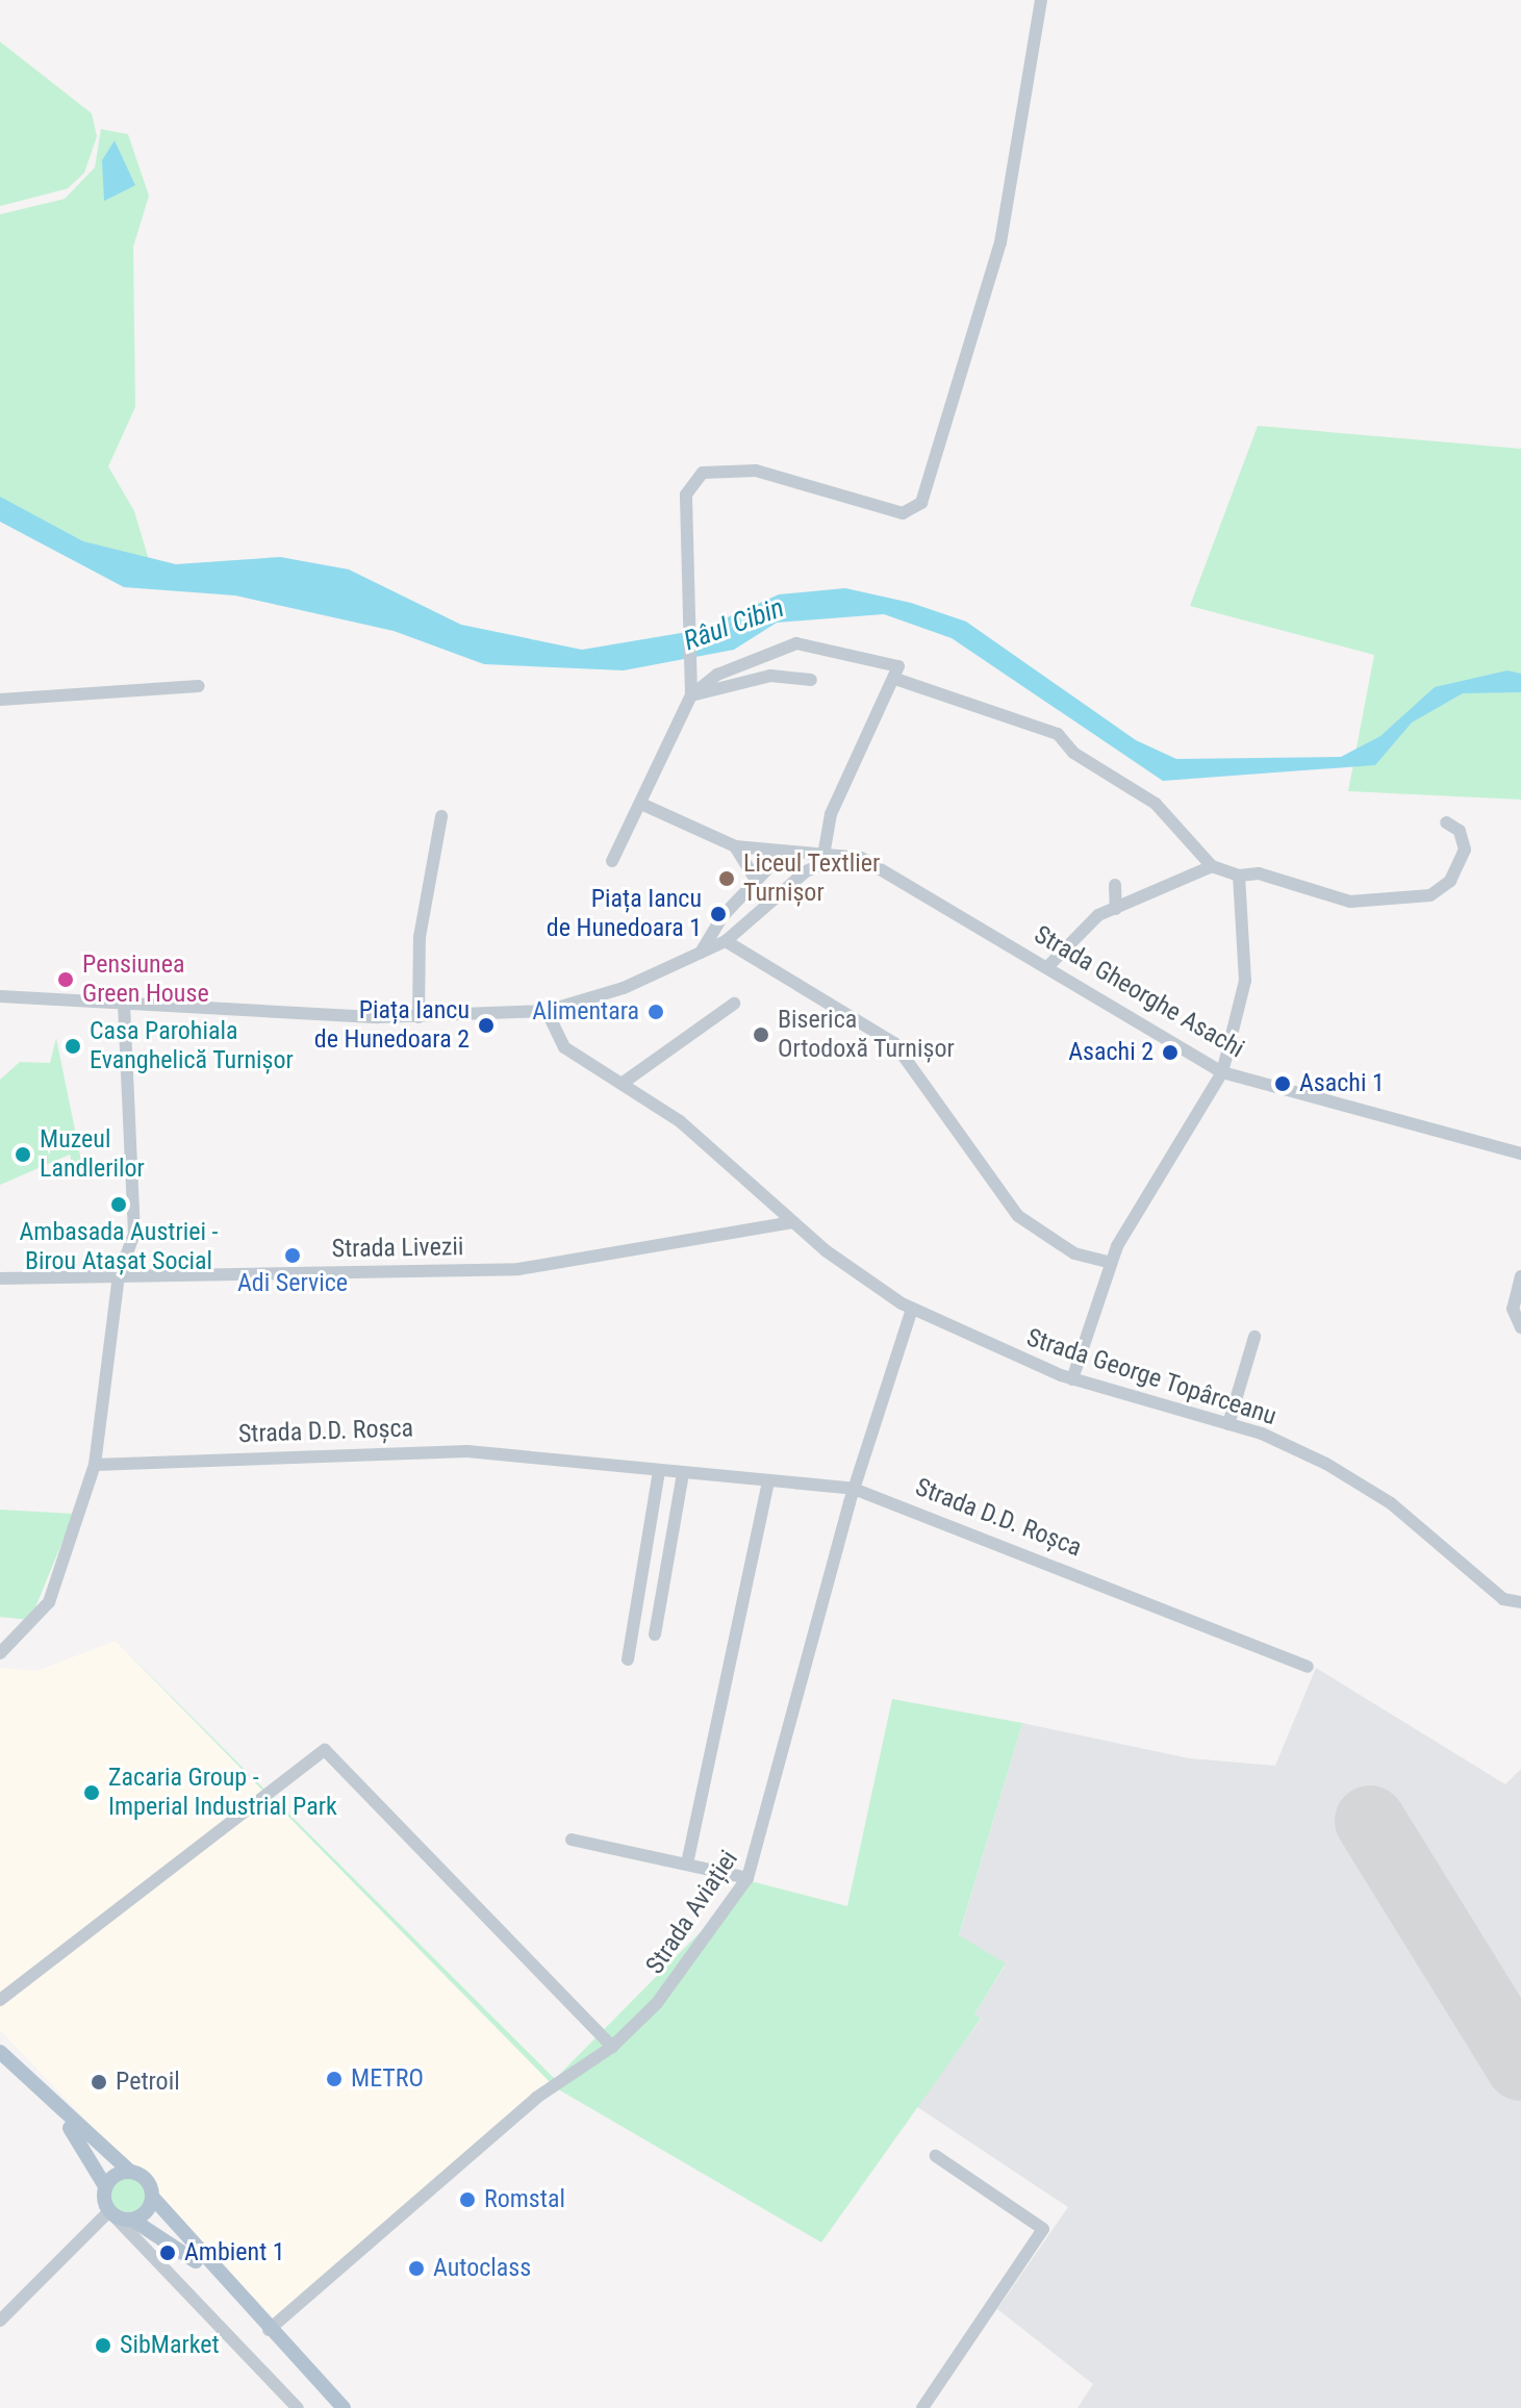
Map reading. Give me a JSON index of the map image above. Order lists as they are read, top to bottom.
{
  "streets": {
    "street": [
      "Strada Gheorghe Asachi",
      "Strada Livezii",
      "Strada George Topârceanu",
      "Strada D.D. Roșca",
      "Strada Aviației"
    ]
  },
  "crossings": [
    ["Strada Livezii", "Strada George Topârceanu"],
    ["Strada George Topârceanu", "Strada Aviației"],
    ["Strada D.D. Roșca", "Strada Aviației"]
  ],
  "water": ["Râul Cibin"],
  "places": [
    "Liceul Textlier Turnișor",
    "Piața Iancu de Hunedoara 1",
    "Pensiunea Green House",
    "Alimentara",
    "Piața Iancu de Hunedoara 2",
    "Biserica Ortodoxă Turnișor",
    "Casa Parohiala Evanghelică Turnișor",
    "Asachi 2",
    "Asachi 1",
    "Muzeul Landlerilor",
    "Ambasada Austriei - Birou Atașat Social",
    "Adi Service",
    "Zacaria Group - Imperial Industrial Park",
    "METRO",
    "Petroil",
    "Romstal",
    "Ambient 1",
    "Autoclass",
    "SibMarket"
  ]
}
